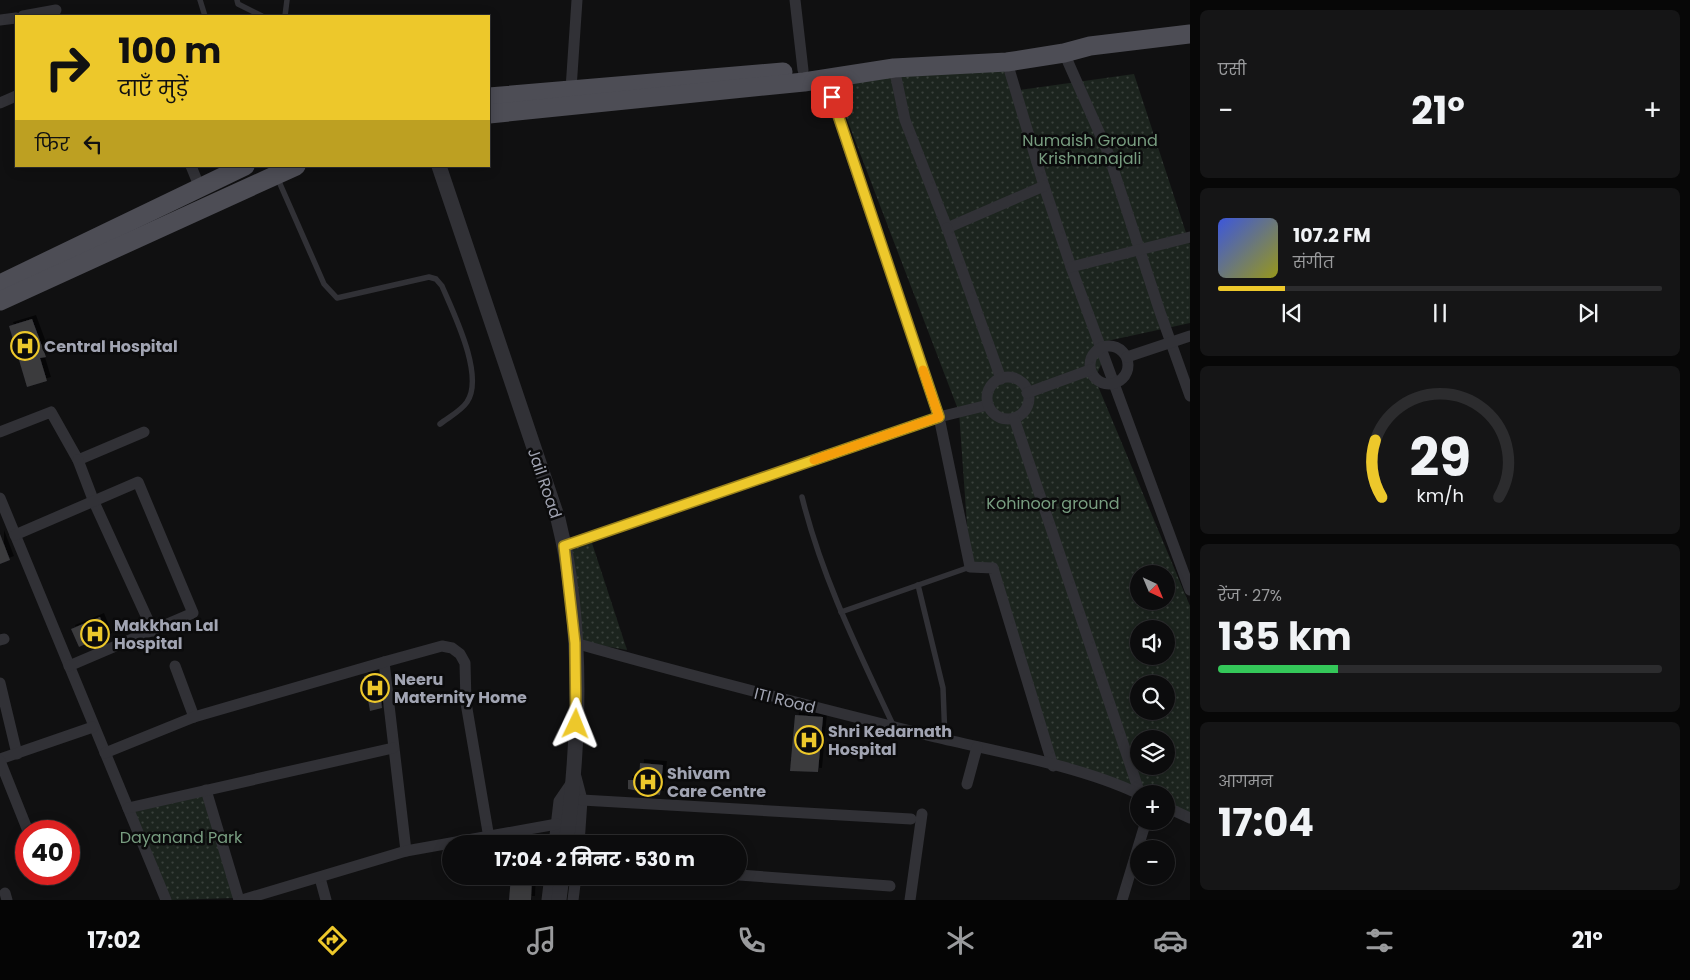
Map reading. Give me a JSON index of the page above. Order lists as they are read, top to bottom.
{
  "streets": {
    "street": ["Jail Road", "ITI Road"]
  },
  "crossings": [
    ["Jail Road", "ITI Road"]
  ],
  "parks": ["Numaish Ground Krishnanajali", "Kohinoor ground", "Dayanand Park"],
  "places": {
    "hospital": [
      "Central Hospital",
      "Makkhan Lal Hospital",
      "Neeru Maternity Home",
      "Shri Kedarnath Hospital",
      "Shivam Care Centre"
    ]
  },
  "north": "bottom right",
  "page": {
    "tile": [
      "एसी",
      ["रेंज · 27%", "135 km"],
      ["आगमन", "17:04"]
    ],
    "turn": ["100 m", "दाएँ मुड़ें"],
    "heat": ["−", "21°", "+"],
    "then": "फिर",
    "song": ["107.2 FM", "संगीत"],
    "map_buttons": ["+", "−"],
    "limit": "40",
    "trip": "17:04 · 2 मिनट · 530 m",
    "tabs": ["17:02", "21°"],
    "gauge": ["29", "km/h"]
  }
}
